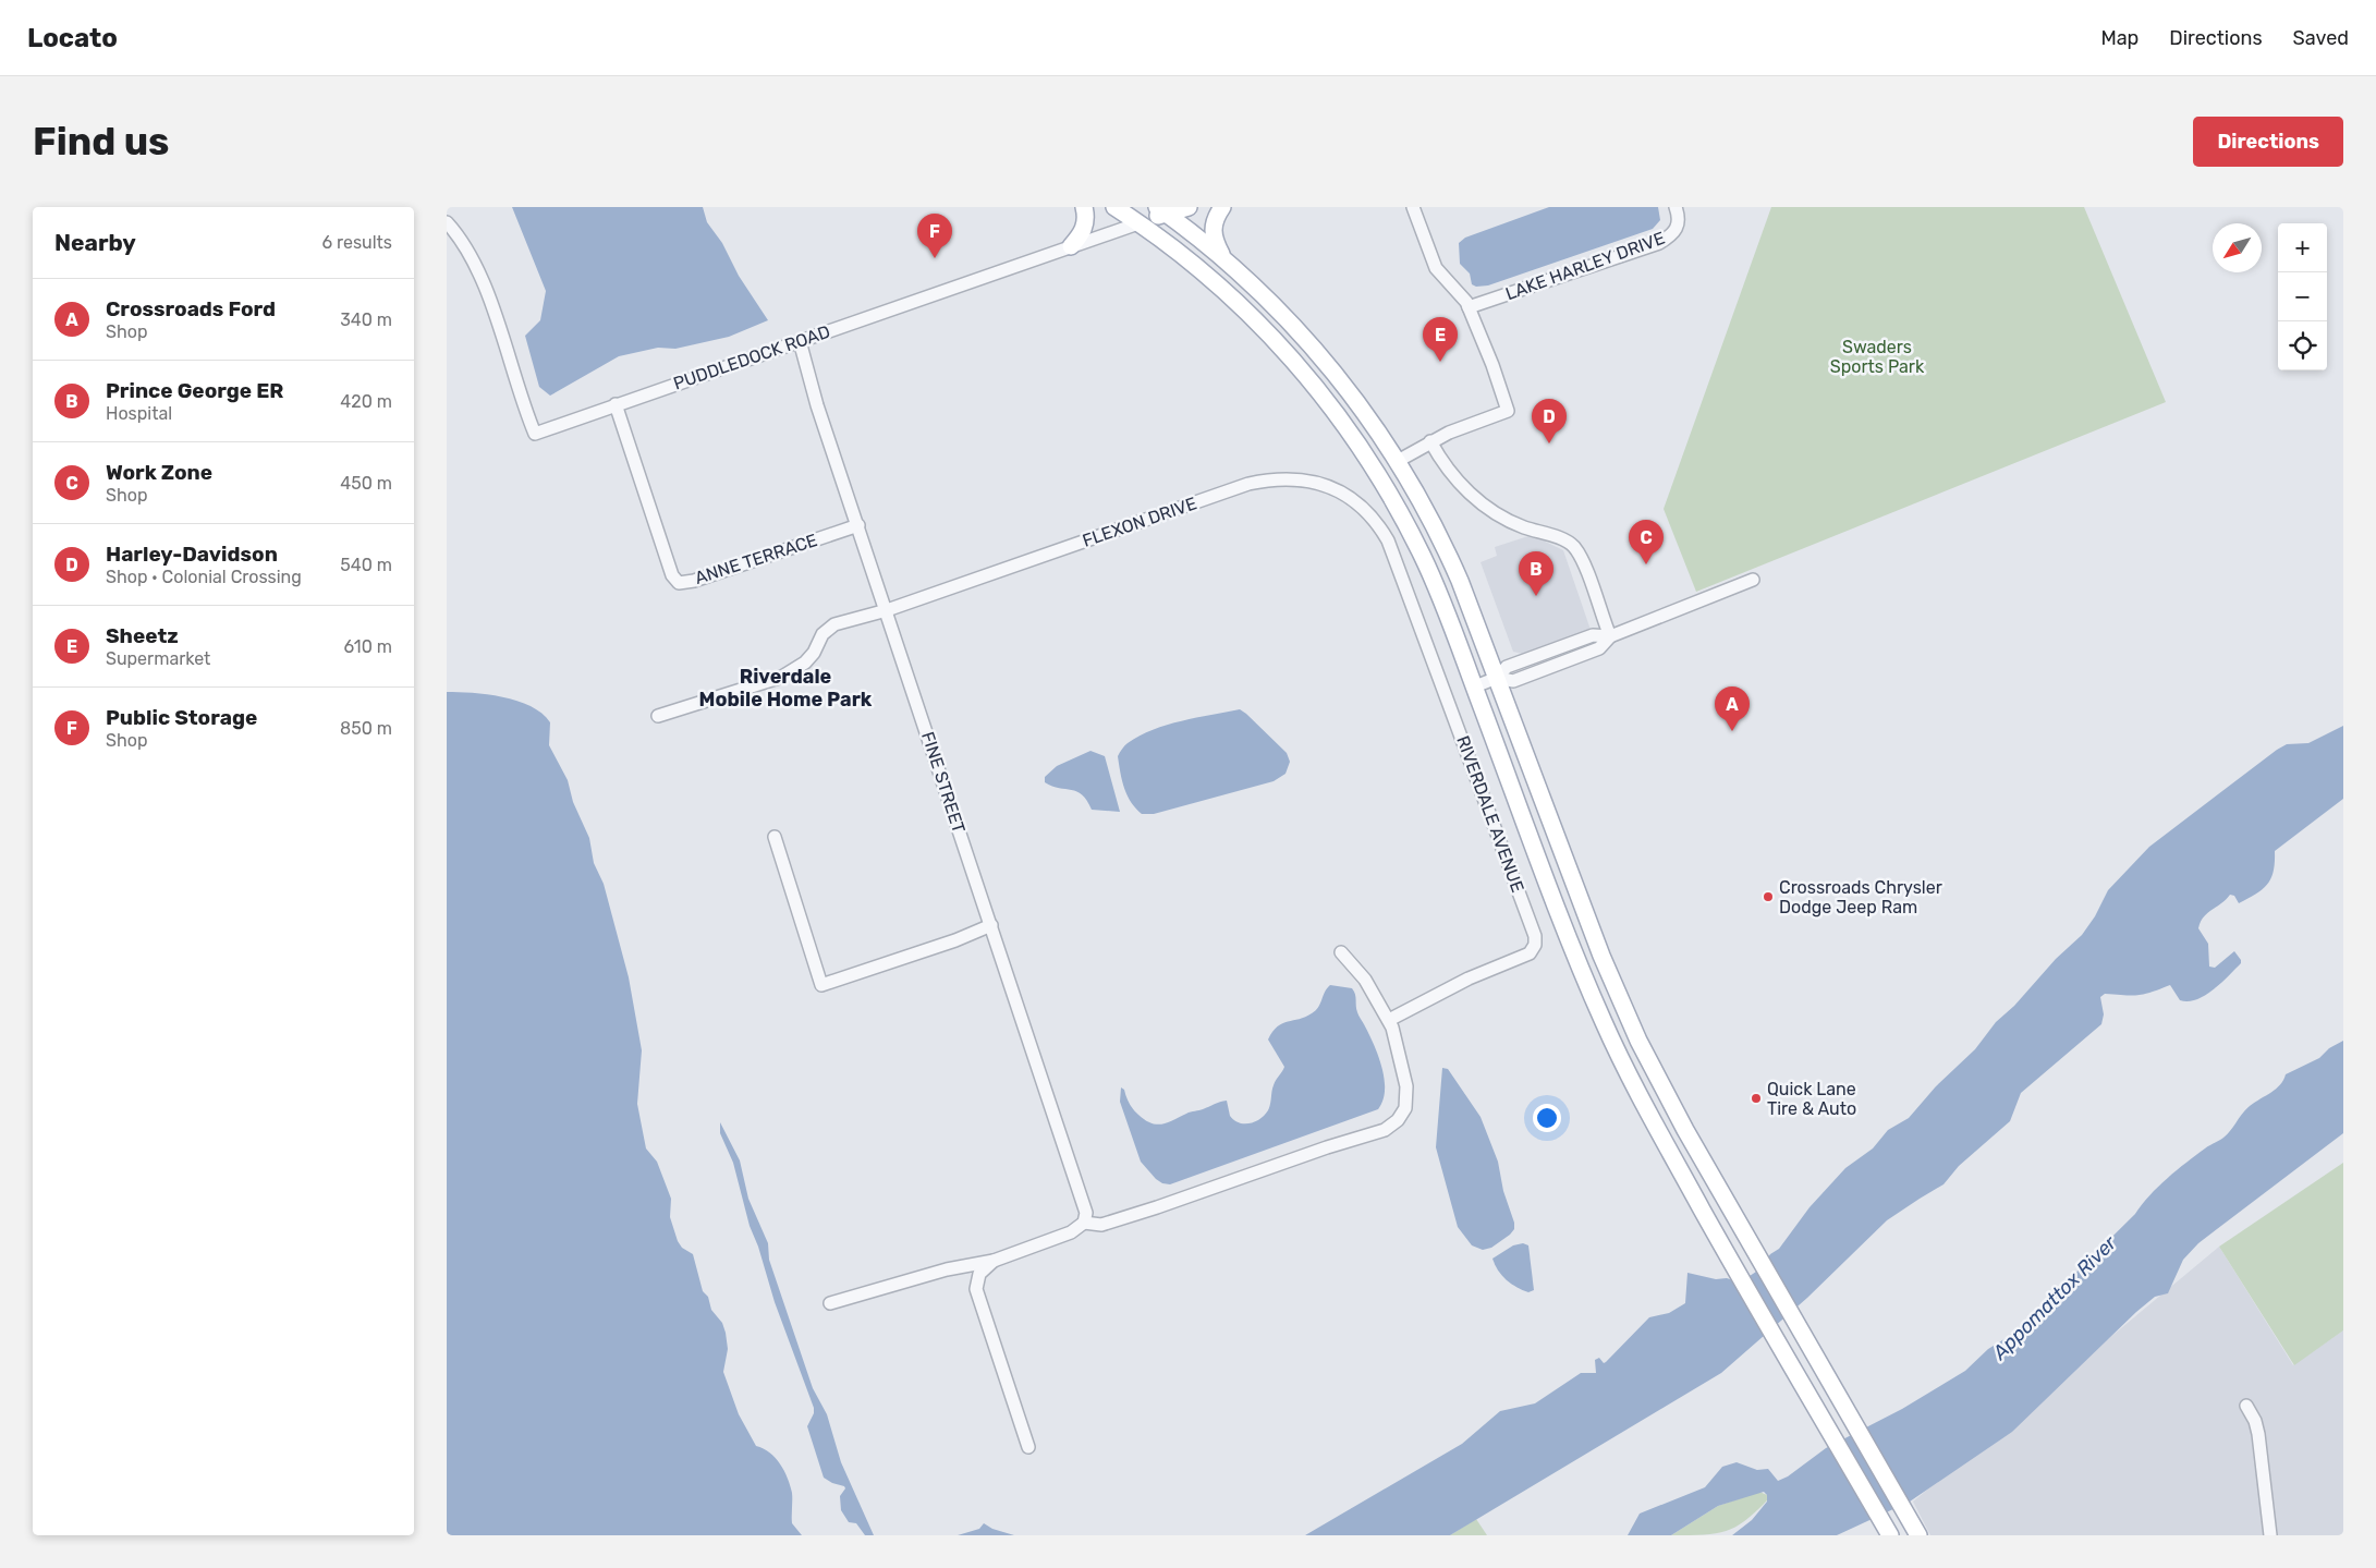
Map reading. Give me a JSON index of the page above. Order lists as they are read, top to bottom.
{
  "streets": {
    "main road": ["PUDDLEDOCK ROAD"],
    "street": [
      "LAKE HARLEY DRIVE",
      "FLEXON DRIVE",
      "ANNE TERRACE",
      "FINE STREET",
      "RIVERDALE AVENUE"
    ]
  },
  "crossings": [
    ["PUDDLEDOCK ROAD", "ANNE TERRACE"],
    ["PUDDLEDOCK ROAD", "FINE STREET"],
    ["FLEXON DRIVE", "FINE STREET"],
    ["FLEXON DRIVE", "RIVERDALE AVENUE"],
    ["ANNE TERRACE", "FINE STREET"]
  ],
  "districts": ["Riverdale Mobile Home Park"],
  "water": ["Appomattox River"],
  "parks": ["Swaders Sports Park"],
  "places": ["Crossroads Chrysler Dodge Jeep Ram", "Quick Lane Tire & Auto"],
  "north": "bottom left",
  "page": {
    "header": "Locato",
    "nav": ["Map", "Directions", "Saved"],
    "buttons": "Directions",
    "title": "Find us",
    "heading": ["Nearby", "6 results"],
    "pins": [
      "F",
      "E",
      "D",
      "C",
      "B",
      "A"
    ],
    "map_buttons": ["+", "−"],
    "list": [
      {
        "mark": "A",
        "name": "Crossroads Ford",
        "note": "Shop",
        "value": "340 m"
      },
      {
        "mark": "B",
        "name": "Prince George ER",
        "note": "Hospital",
        "value": "420 m"
      },
      {
        "mark": "C",
        "name": "Work Zone",
        "note": "Shop",
        "value": "450 m"
      },
      {
        "mark": "D",
        "name": "Harley-Davidson",
        "note": "Shop · Colonial Crossing",
        "value": "540 m"
      },
      {
        "mark": "E",
        "name": "Sheetz",
        "note": "Supermarket",
        "value": "610 m"
      },
      {
        "mark": "F",
        "name": "Public Storage",
        "note": "Shop",
        "value": "850 m"
      }
    ]
  }
}
